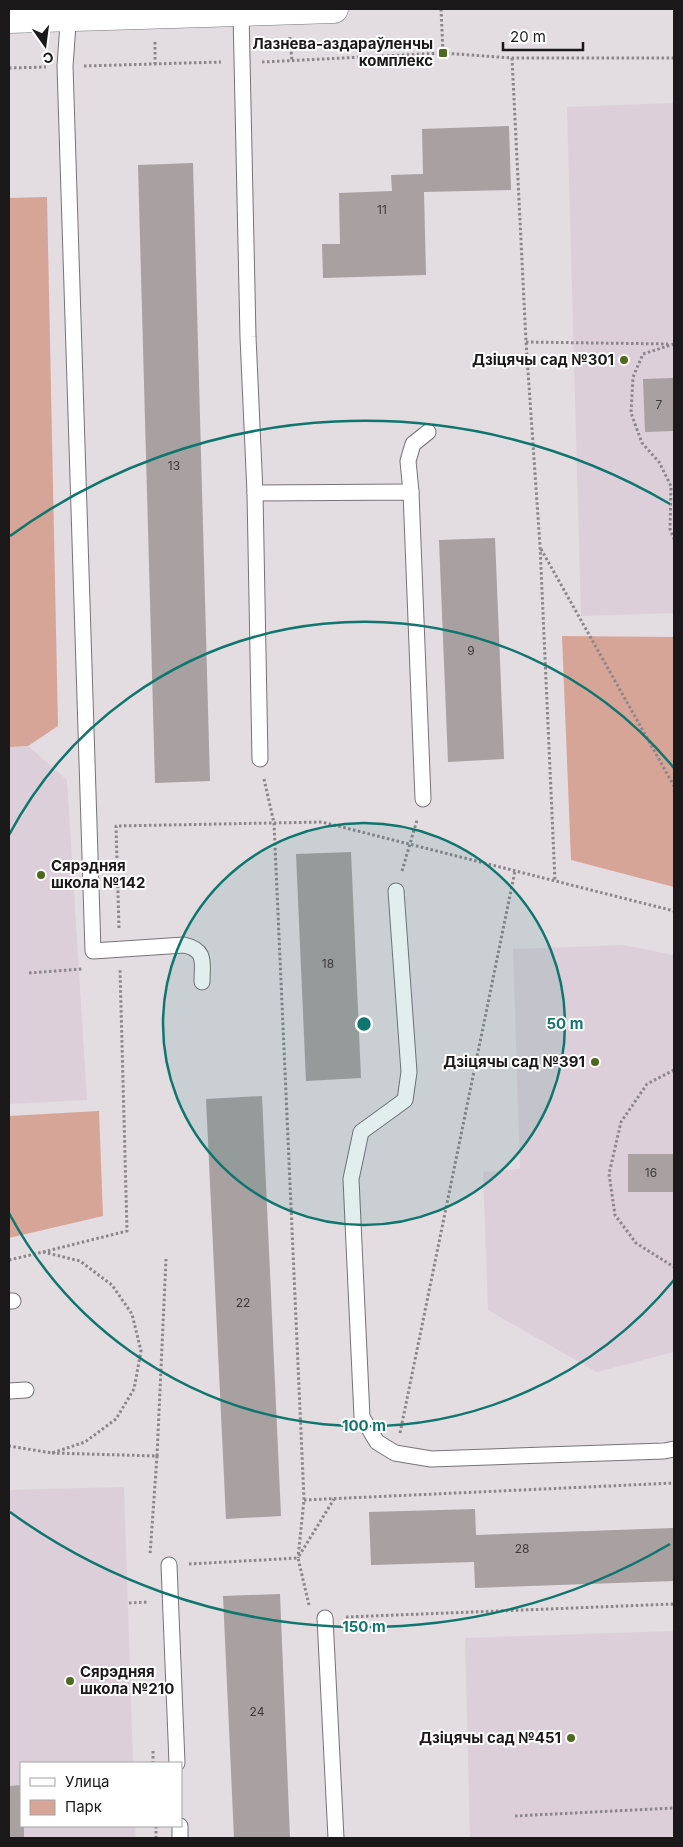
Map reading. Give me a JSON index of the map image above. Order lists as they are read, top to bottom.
{
  "places": {
    "transit": ["Лазнева-аздараўленчы комплекс"],
    "other": [
      "Дзіцячы сад №301",
      "Сярэдняя школа №142",
      "Дзіцячы сад №391",
      "Сярэдняя школа №210",
      "Дзіцячы сад №451"
    ]
  },
  "house_numbers": [
    "11",
    "7",
    "13",
    "9",
    "18",
    "16",
    "22",
    "28",
    "24"
  ],
  "legend": ["Улица", "Парк"],
  "scale_bar": "20 m",
  "north": "bottom",
  "rings": ["50 m", "100 m", "150 m"]
}
